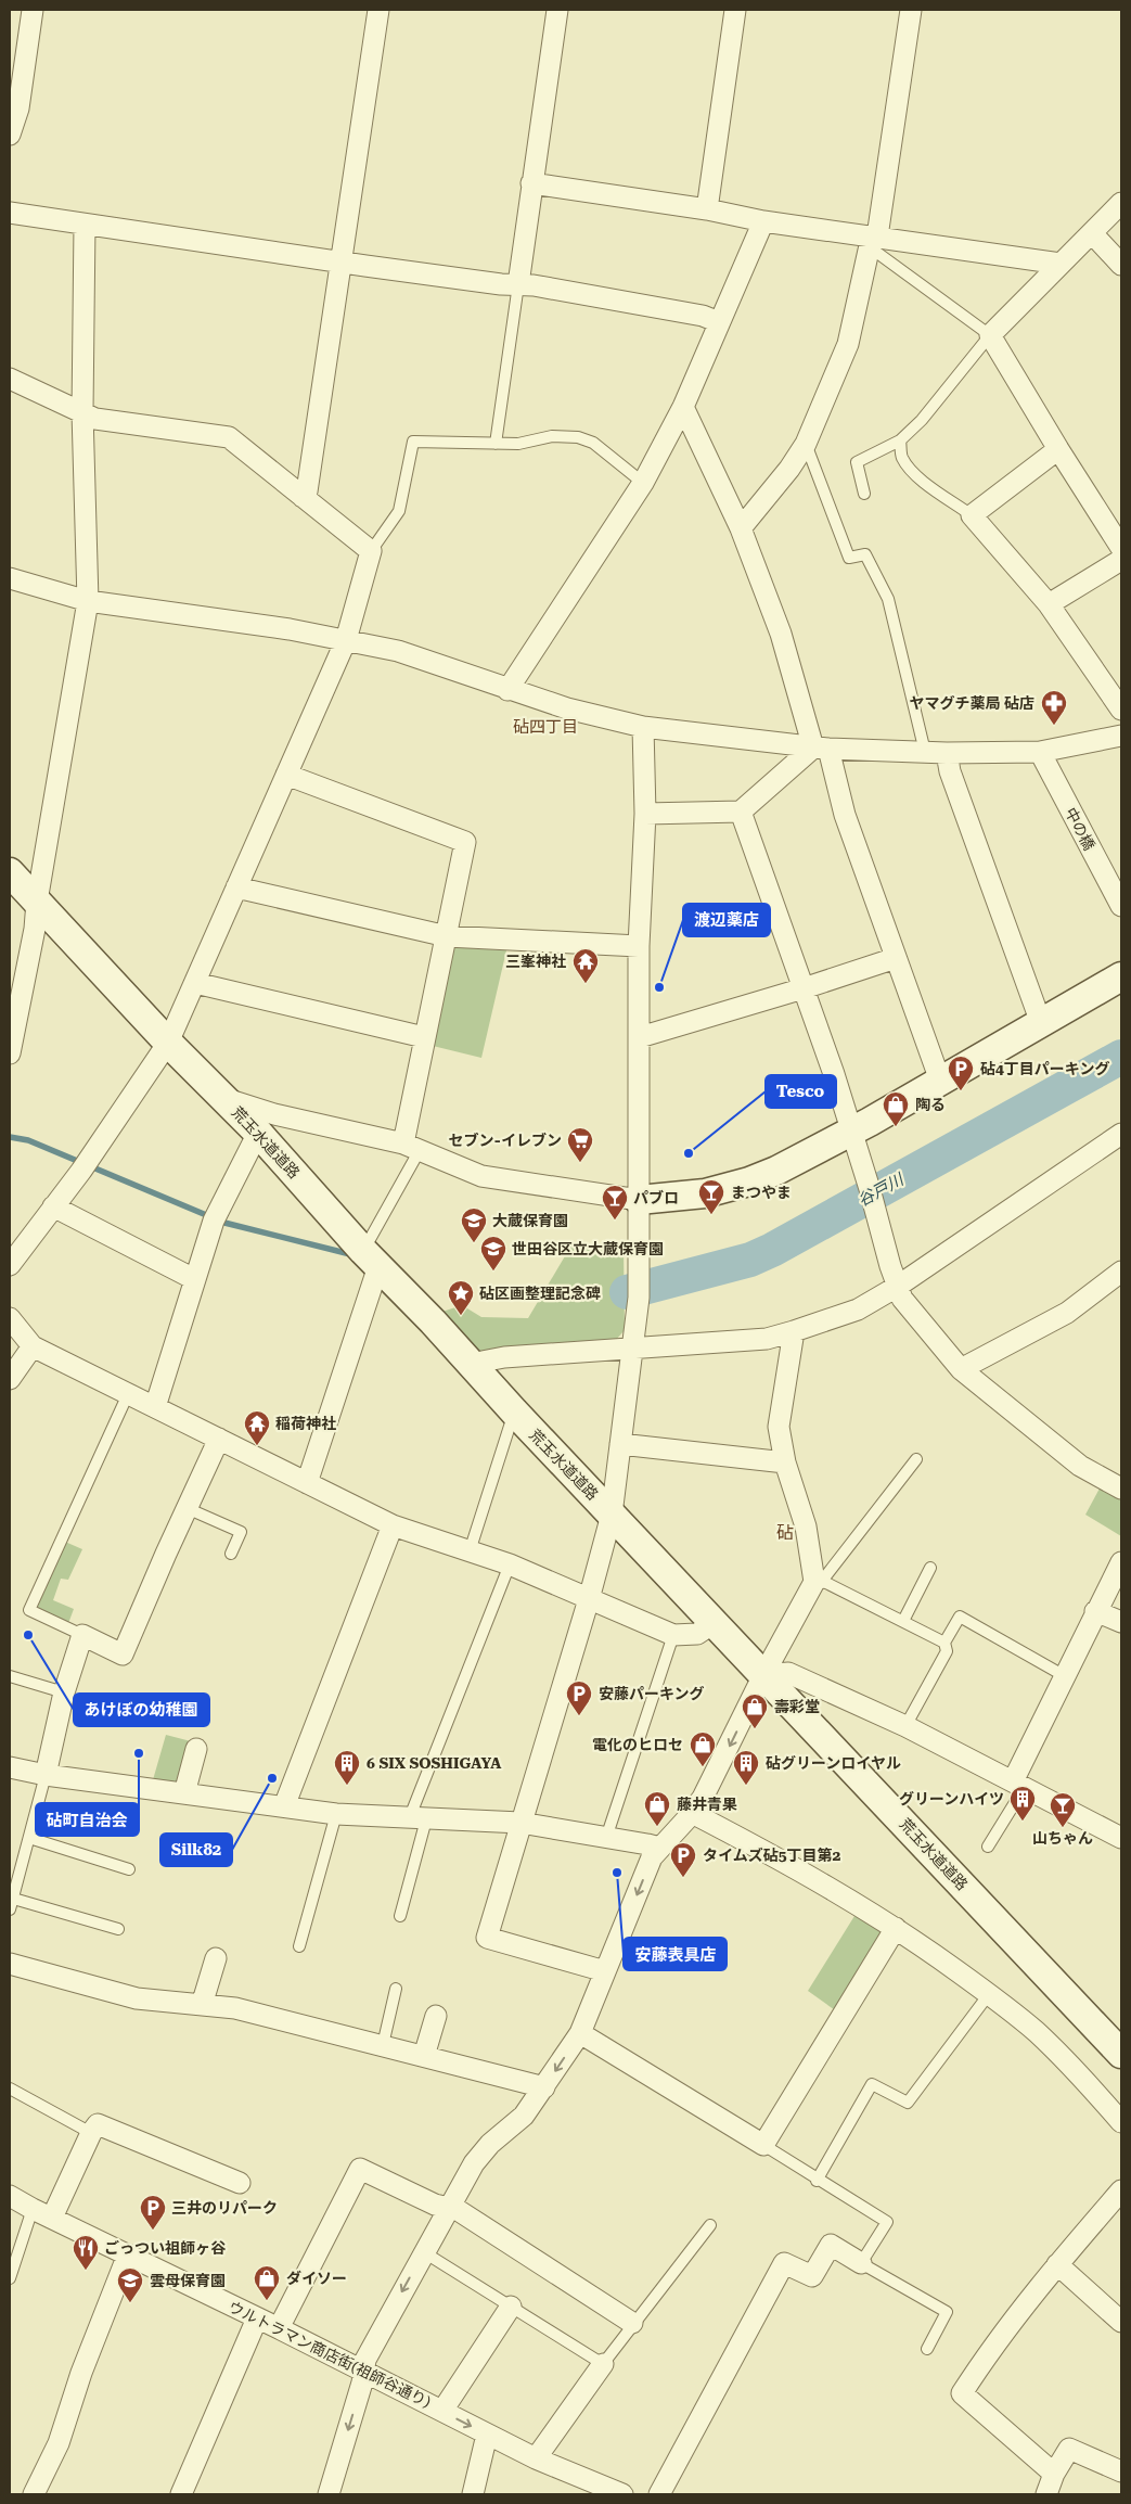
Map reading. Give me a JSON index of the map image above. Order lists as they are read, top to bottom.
{
  "streets": {
    "main road": ["荒玉水道道路"],
    "street": ["中の橋", "ウルトラマン商店街(祖師谷通り)"]
  },
  "districts": ["砧四丁目", "砧"],
  "water": ["谷戸川"],
  "places": {
    "pharmacy": ["ヤマグチ薬局 砧店"],
    "temple": ["三峯神社", "稲荷神社"],
    "other": [
      "渡辺薬店",
      "Tesco",
      "あけぼの幼稚園",
      "砧町自治会",
      "Silk82",
      "安藤表具店"
    ],
    "parking": [
      "砧4丁目パーキング",
      "安藤パーキング",
      "タイムズ砧5丁目第2",
      "三井のリパーク"
    ],
    "shop": [
      "陶る",
      "壽彩堂",
      "電化のヒロセ",
      "藤井青果",
      "ダイソー"
    ],
    "supermarket": ["セブン-イレブン"],
    "bar": ["まつやま", "パブロ", "山ちゃん"],
    "school or university": ["大蔵保育園", "世田谷区立大蔵保育園", "雲母保育園"],
    "place": ["砧区画整理記念碑"],
    "building": ["6 SIX SOSHIGAYA", "砧グリーンロイヤル", "グリーンハイツ"],
    "restaurant": ["ごっつい祖師ヶ谷"]
  }
}
